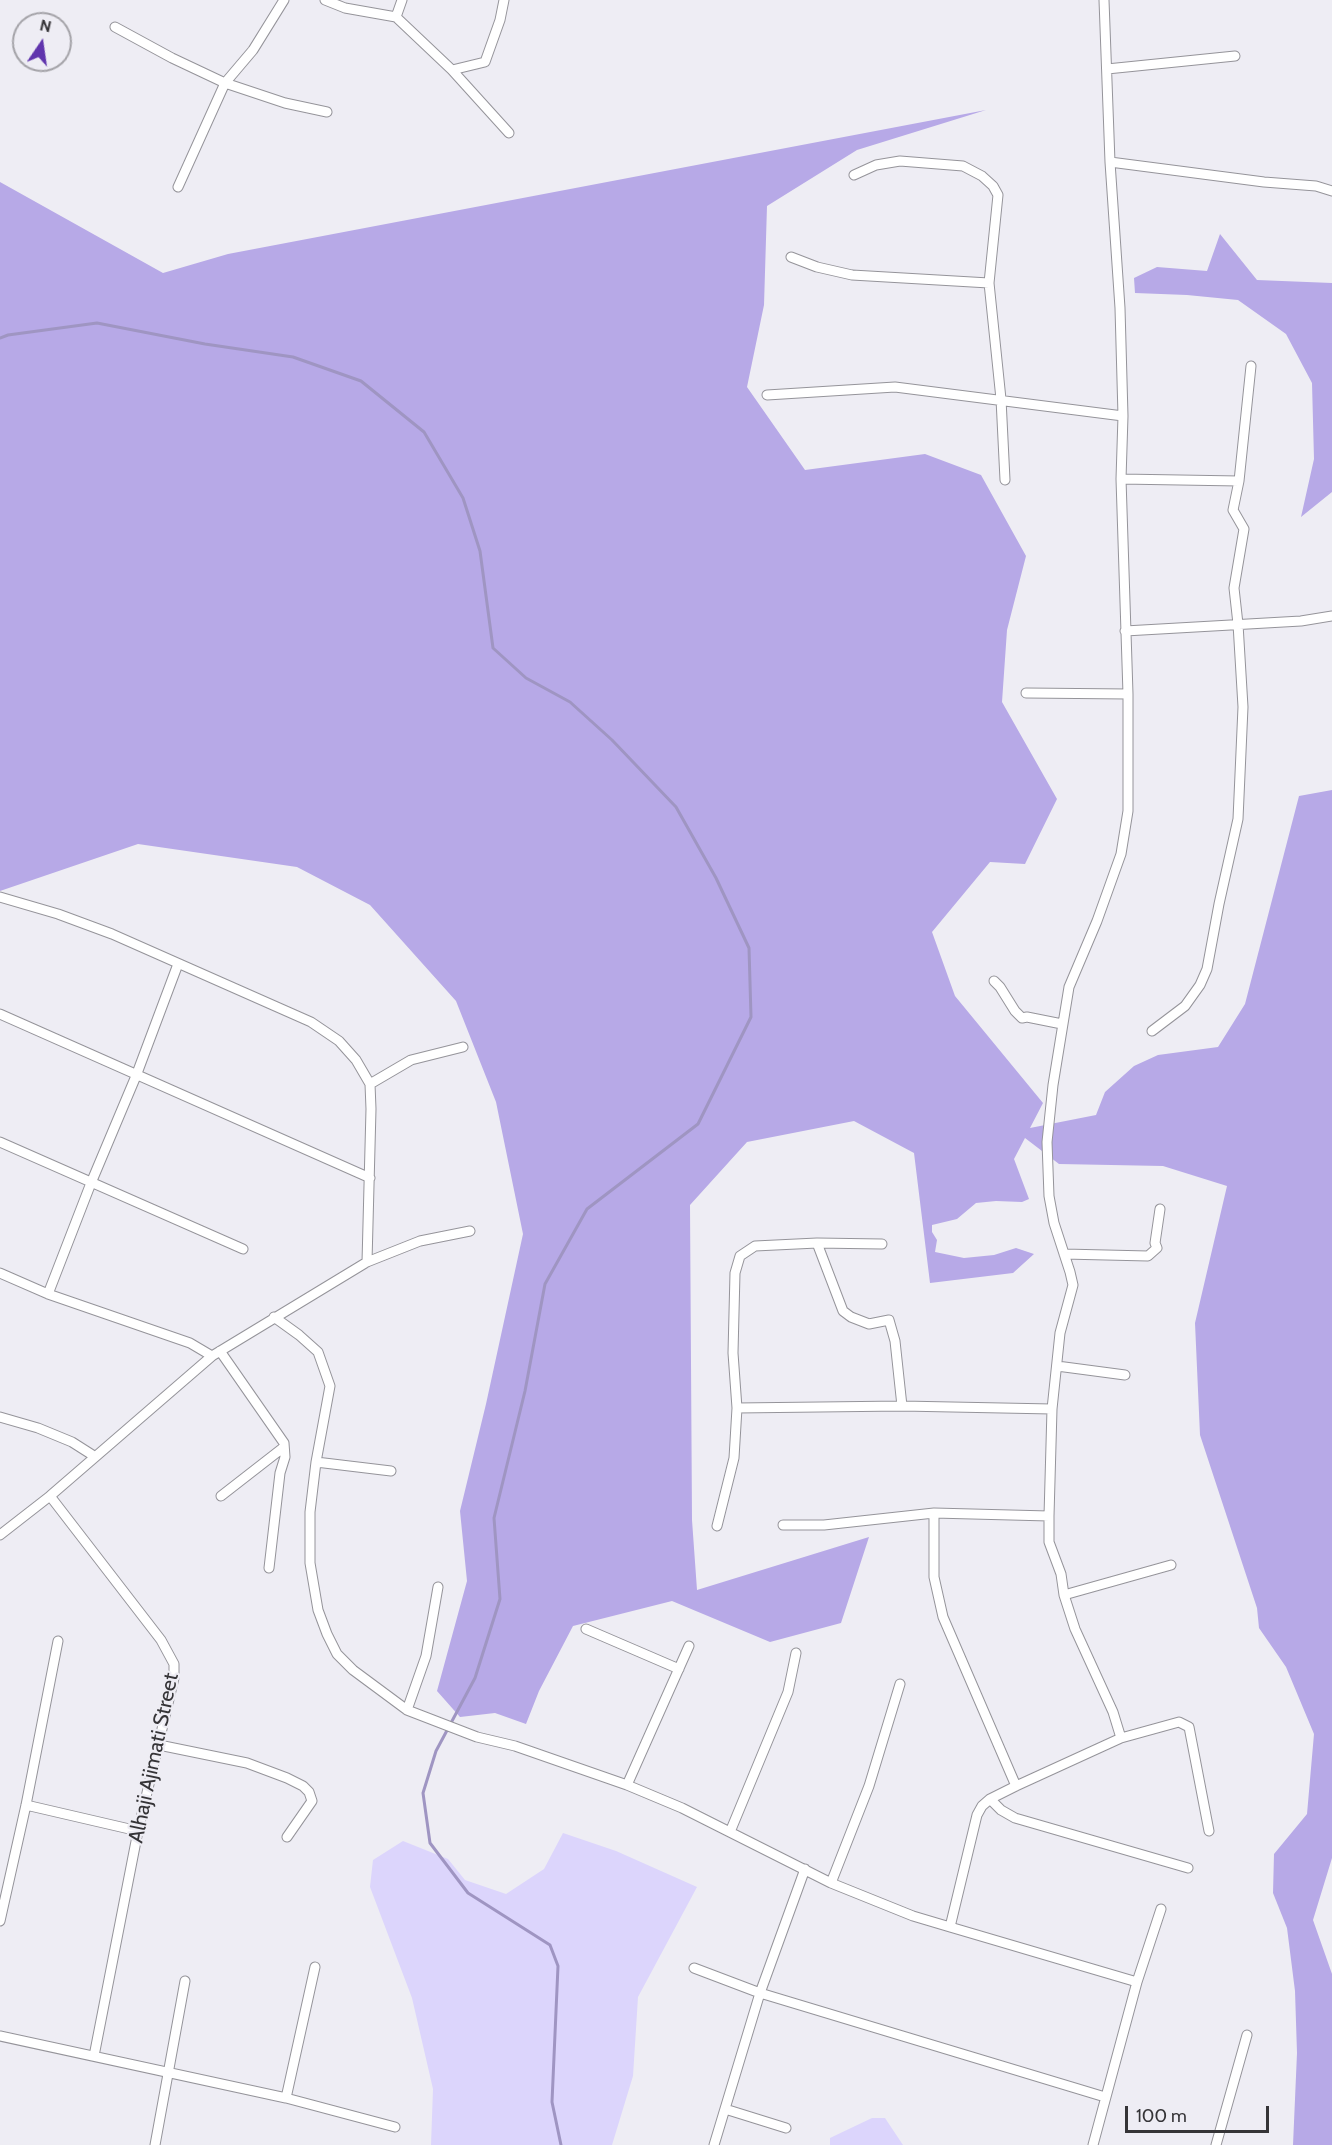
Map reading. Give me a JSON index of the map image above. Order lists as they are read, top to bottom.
{
  "streets": {
    "street": ["Alhaji Ajimati Street"]
  },
  "scale_bar": "100 m",
  "north": "top"
}
